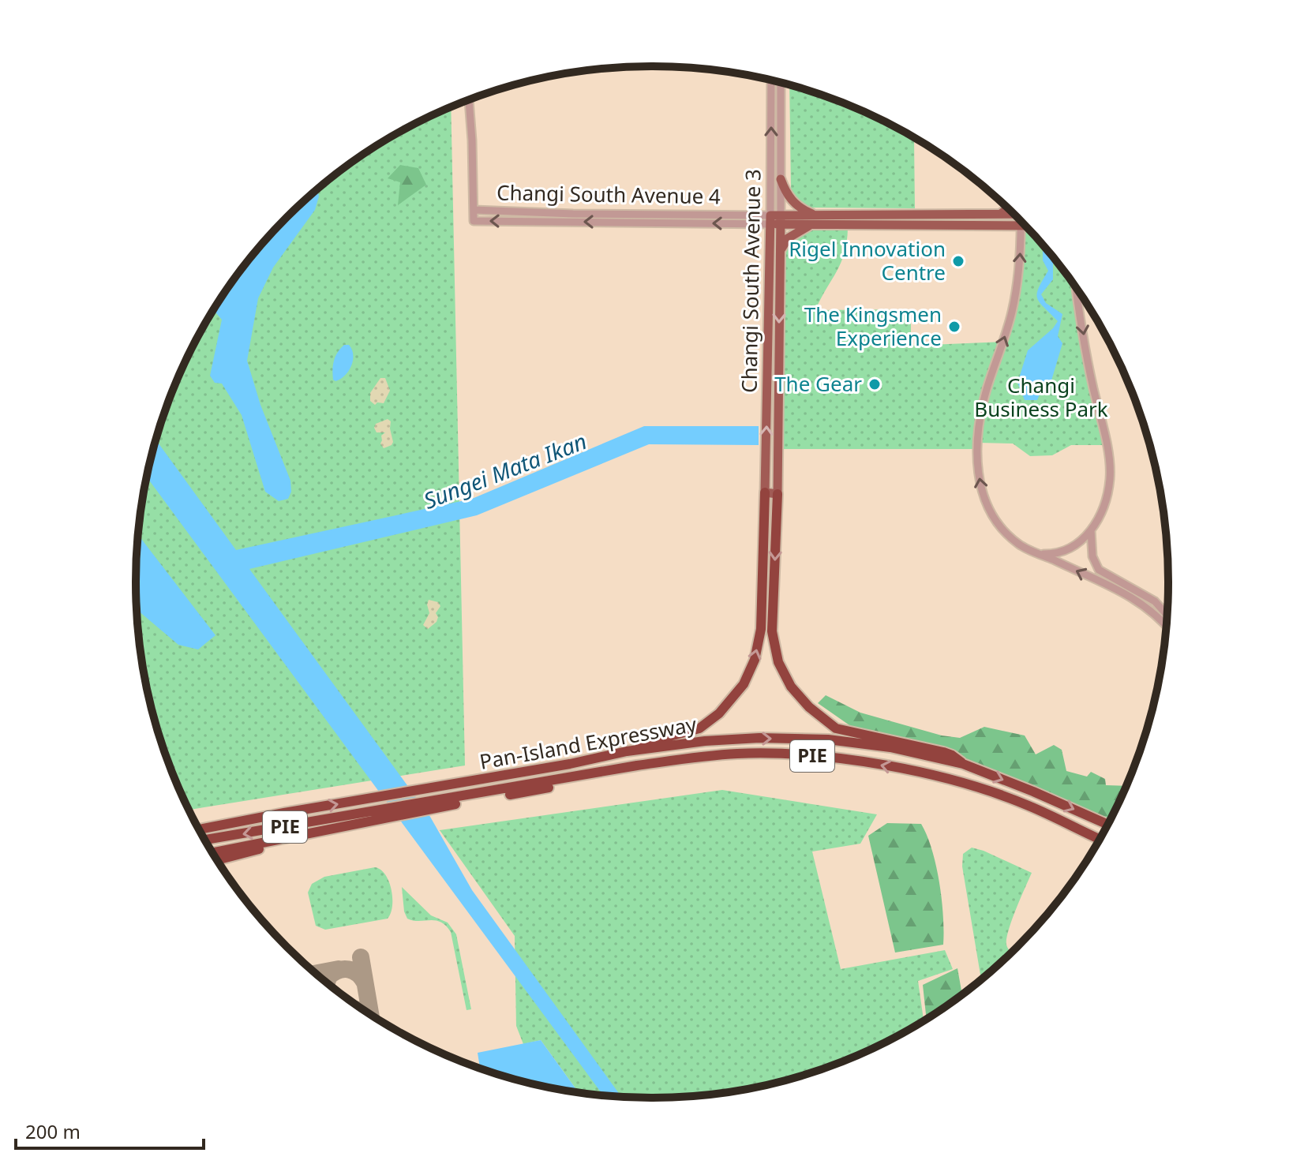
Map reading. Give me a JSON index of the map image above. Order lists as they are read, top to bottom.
{
  "streets": {
    "highway": ["Pan-Island Expressway", "PIE"],
    "main road": ["Changi South Avenue 3"],
    "street": ["Changi South Avenue 4"]
  },
  "crossings": [
    ["Changi South Avenue 4", "Changi South Avenue 3"],
    ["Pan-Island Expressway", "PIE"]
  ],
  "water": ["Sungei Mata Ikan"],
  "parks": ["Changi Business Park"],
  "places": ["Rigel Innovation Centre", "The Kingsmen Experience", "The Gear"],
  "scale_bar": "200 m"
}
